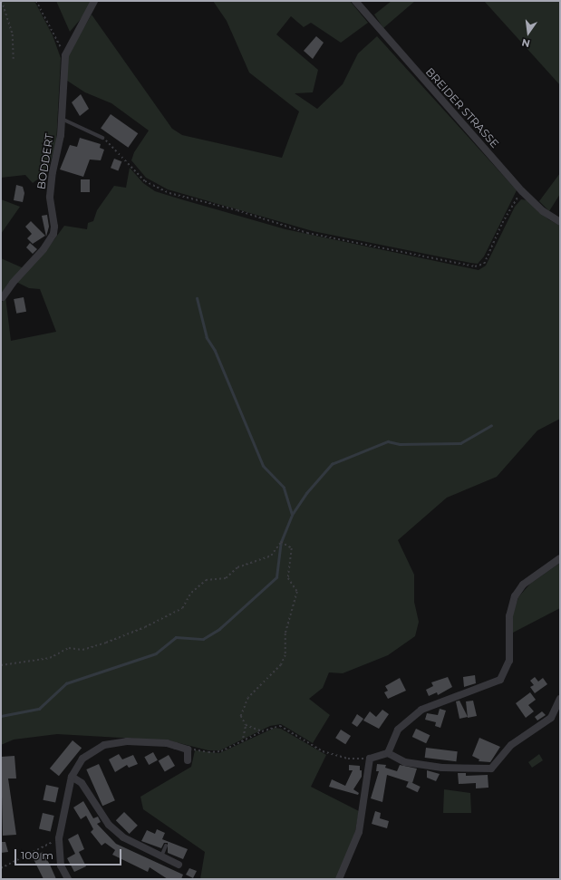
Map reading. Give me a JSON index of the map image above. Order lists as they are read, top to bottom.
{
  "streets": {
    "street": ["BREIDER STRASSE", "BODDERT"]
  },
  "scale_bar": "100 m",
  "north": "bottom"
}
